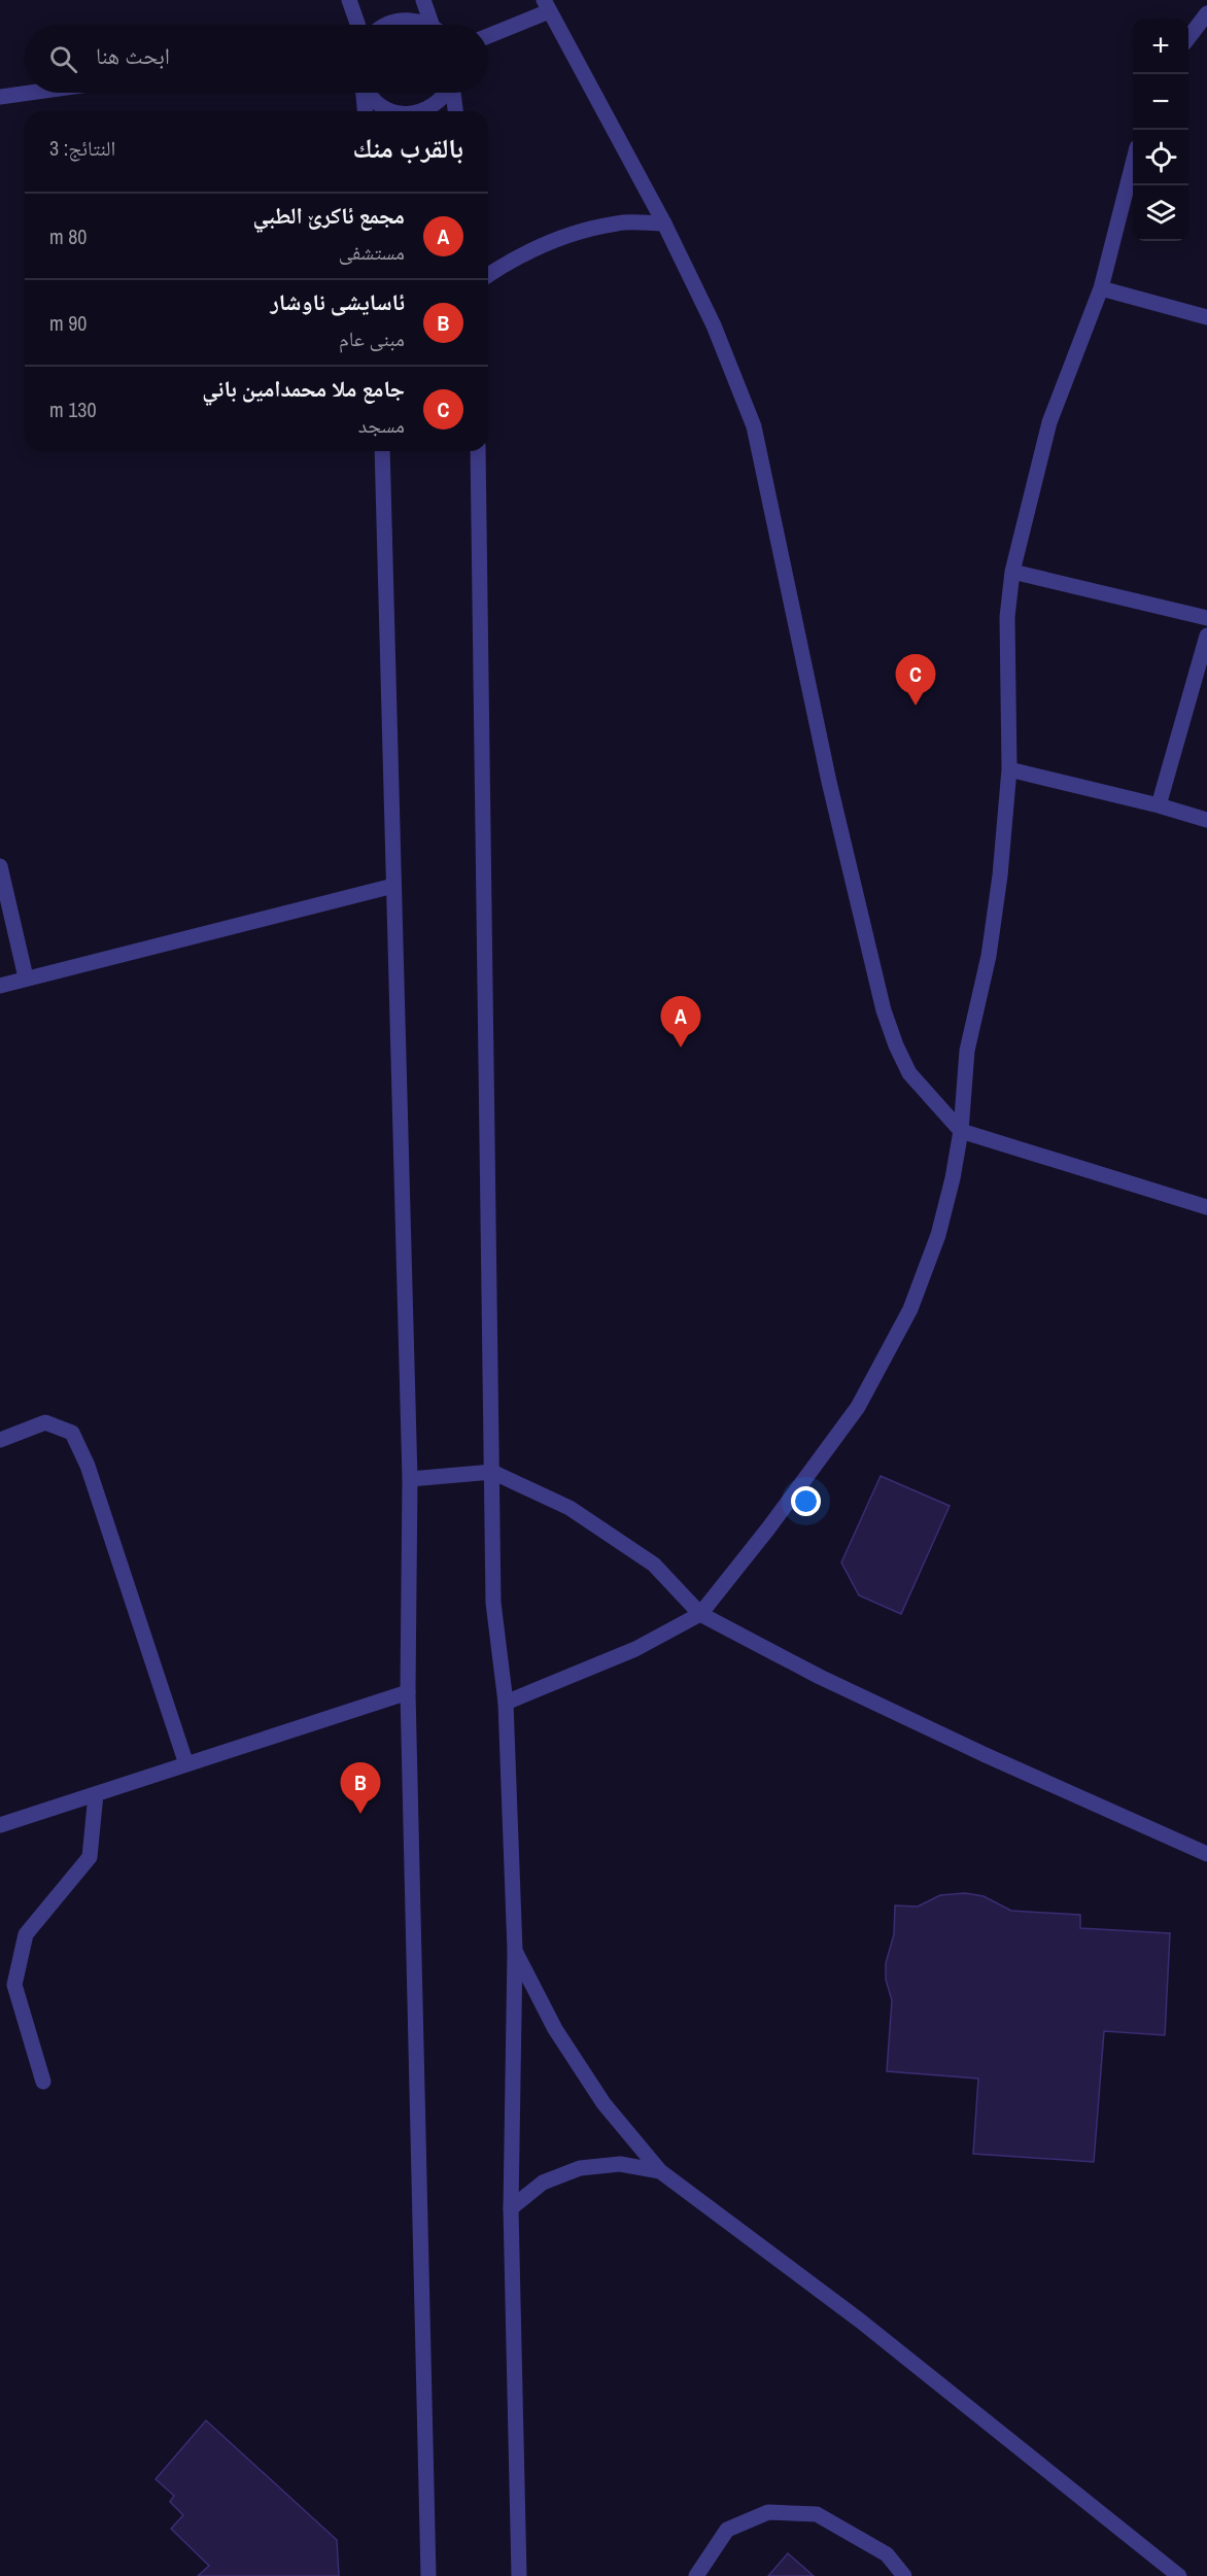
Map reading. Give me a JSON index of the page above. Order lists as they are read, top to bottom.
{
  "page": {
    "map_buttons": ["+", "−"],
    "search": "ابحث هنا",
    "heading": ["بالقرب منك", "النتائج: 3"],
    "list": [
      {
        "mark": "A",
        "name": "مجمع ئاکرێ الطبي",
        "note": "مستشفى",
        "value": "80 m"
      },
      {
        "mark": "B",
        "name": "ئاسايشى ناوشار",
        "note": "مبنى عام",
        "value": "90 m"
      },
      {
        "mark": "C",
        "name": "جامع ملا محمدامين باني",
        "note": "مسجد",
        "value": "130 m"
      }
    ],
    "pins": ["C", "A", "B"]
  }
}
